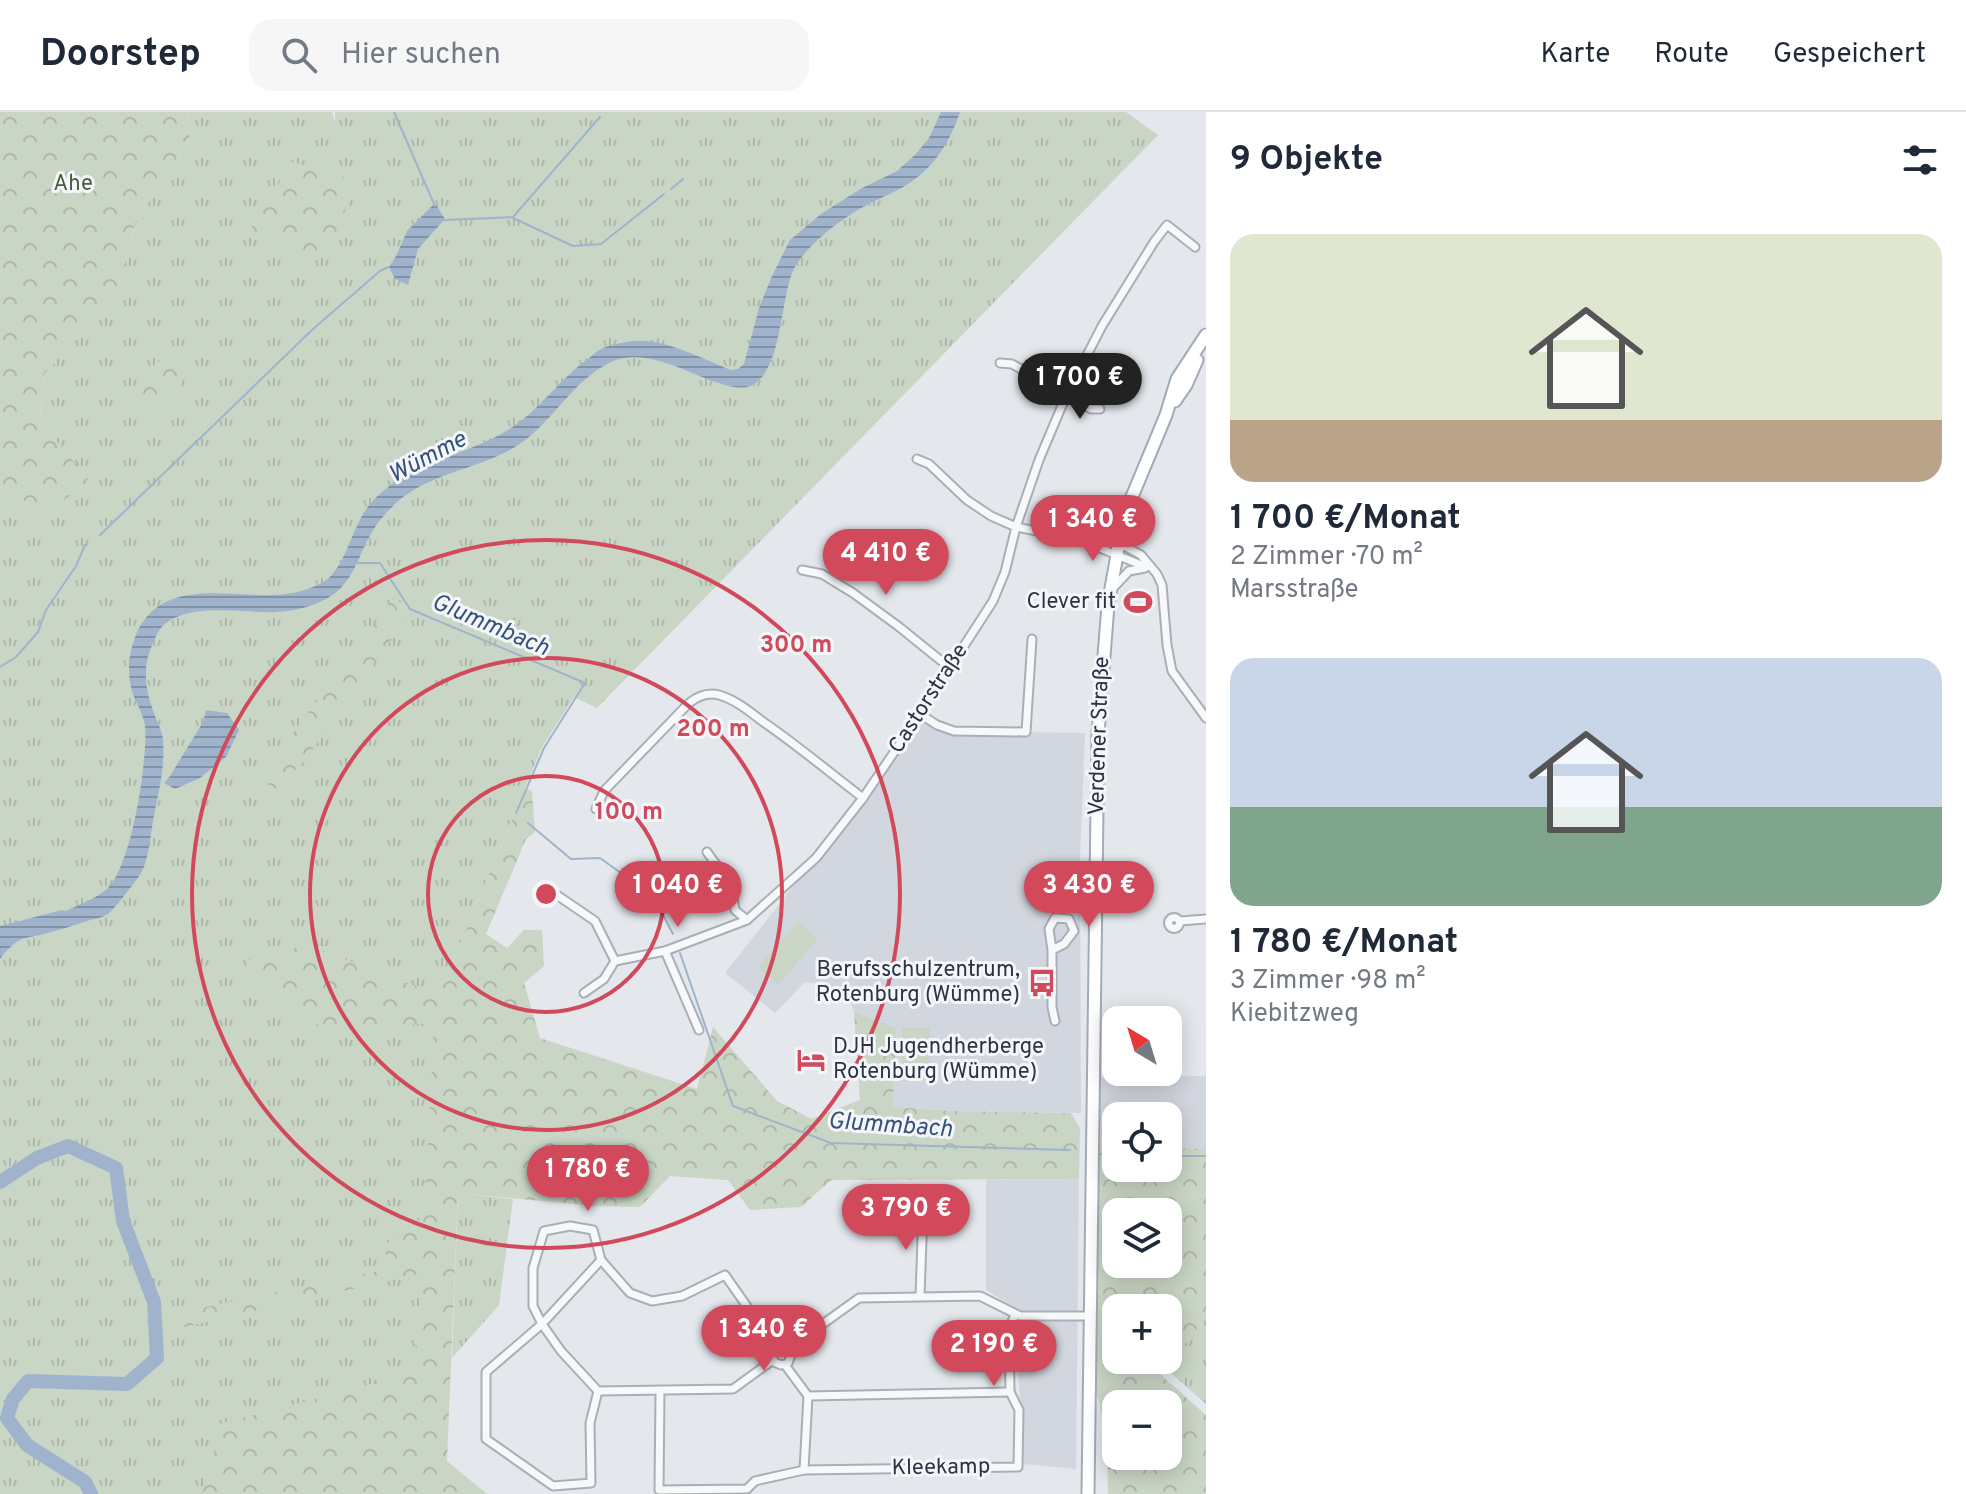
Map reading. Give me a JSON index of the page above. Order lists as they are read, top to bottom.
{
  "streets": {
    "main road": ["Verdener Straße"],
    "street": ["Castorstraße", "Kleekamp"]
  },
  "water": ["Wümme", "Glummbach"],
  "parks": ["Ahe"],
  "places": {
    "sports": ["Clever fit"],
    "bus stop": ["Berufsschulzentrum, Rotenburg (Wümme)"],
    "hotel": ["DJH Jugendherberge Rotenburg (Wümme)"]
  },
  "north": "top left",
  "page": {
    "header": "Doorstep",
    "search": "Hier suchen",
    "nav": ["Karte", "Route", "Gespeichert"],
    "heading": "9 Objekte",
    "list": [
      {
        "name": "1 700 €/Monat",
        "note": "2 Zimmer · 70 m² · Marsstraße"
      },
      {
        "name": "1 780 €/Monat",
        "note": "3 Zimmer · 98 m² · Kiebitzweg"
      }
    ],
    "price": [
      "1 700 €",
      "1 340 €",
      "4 410 €",
      "1 040 €",
      "3 430 €",
      "1 780 €",
      "3 790 €",
      "1 340 €",
      "2 190 €"
    ],
    "map_buttons": ["+", "−"]
  },
  "rings": ["300 m", "200 m", "100 m"]
}
